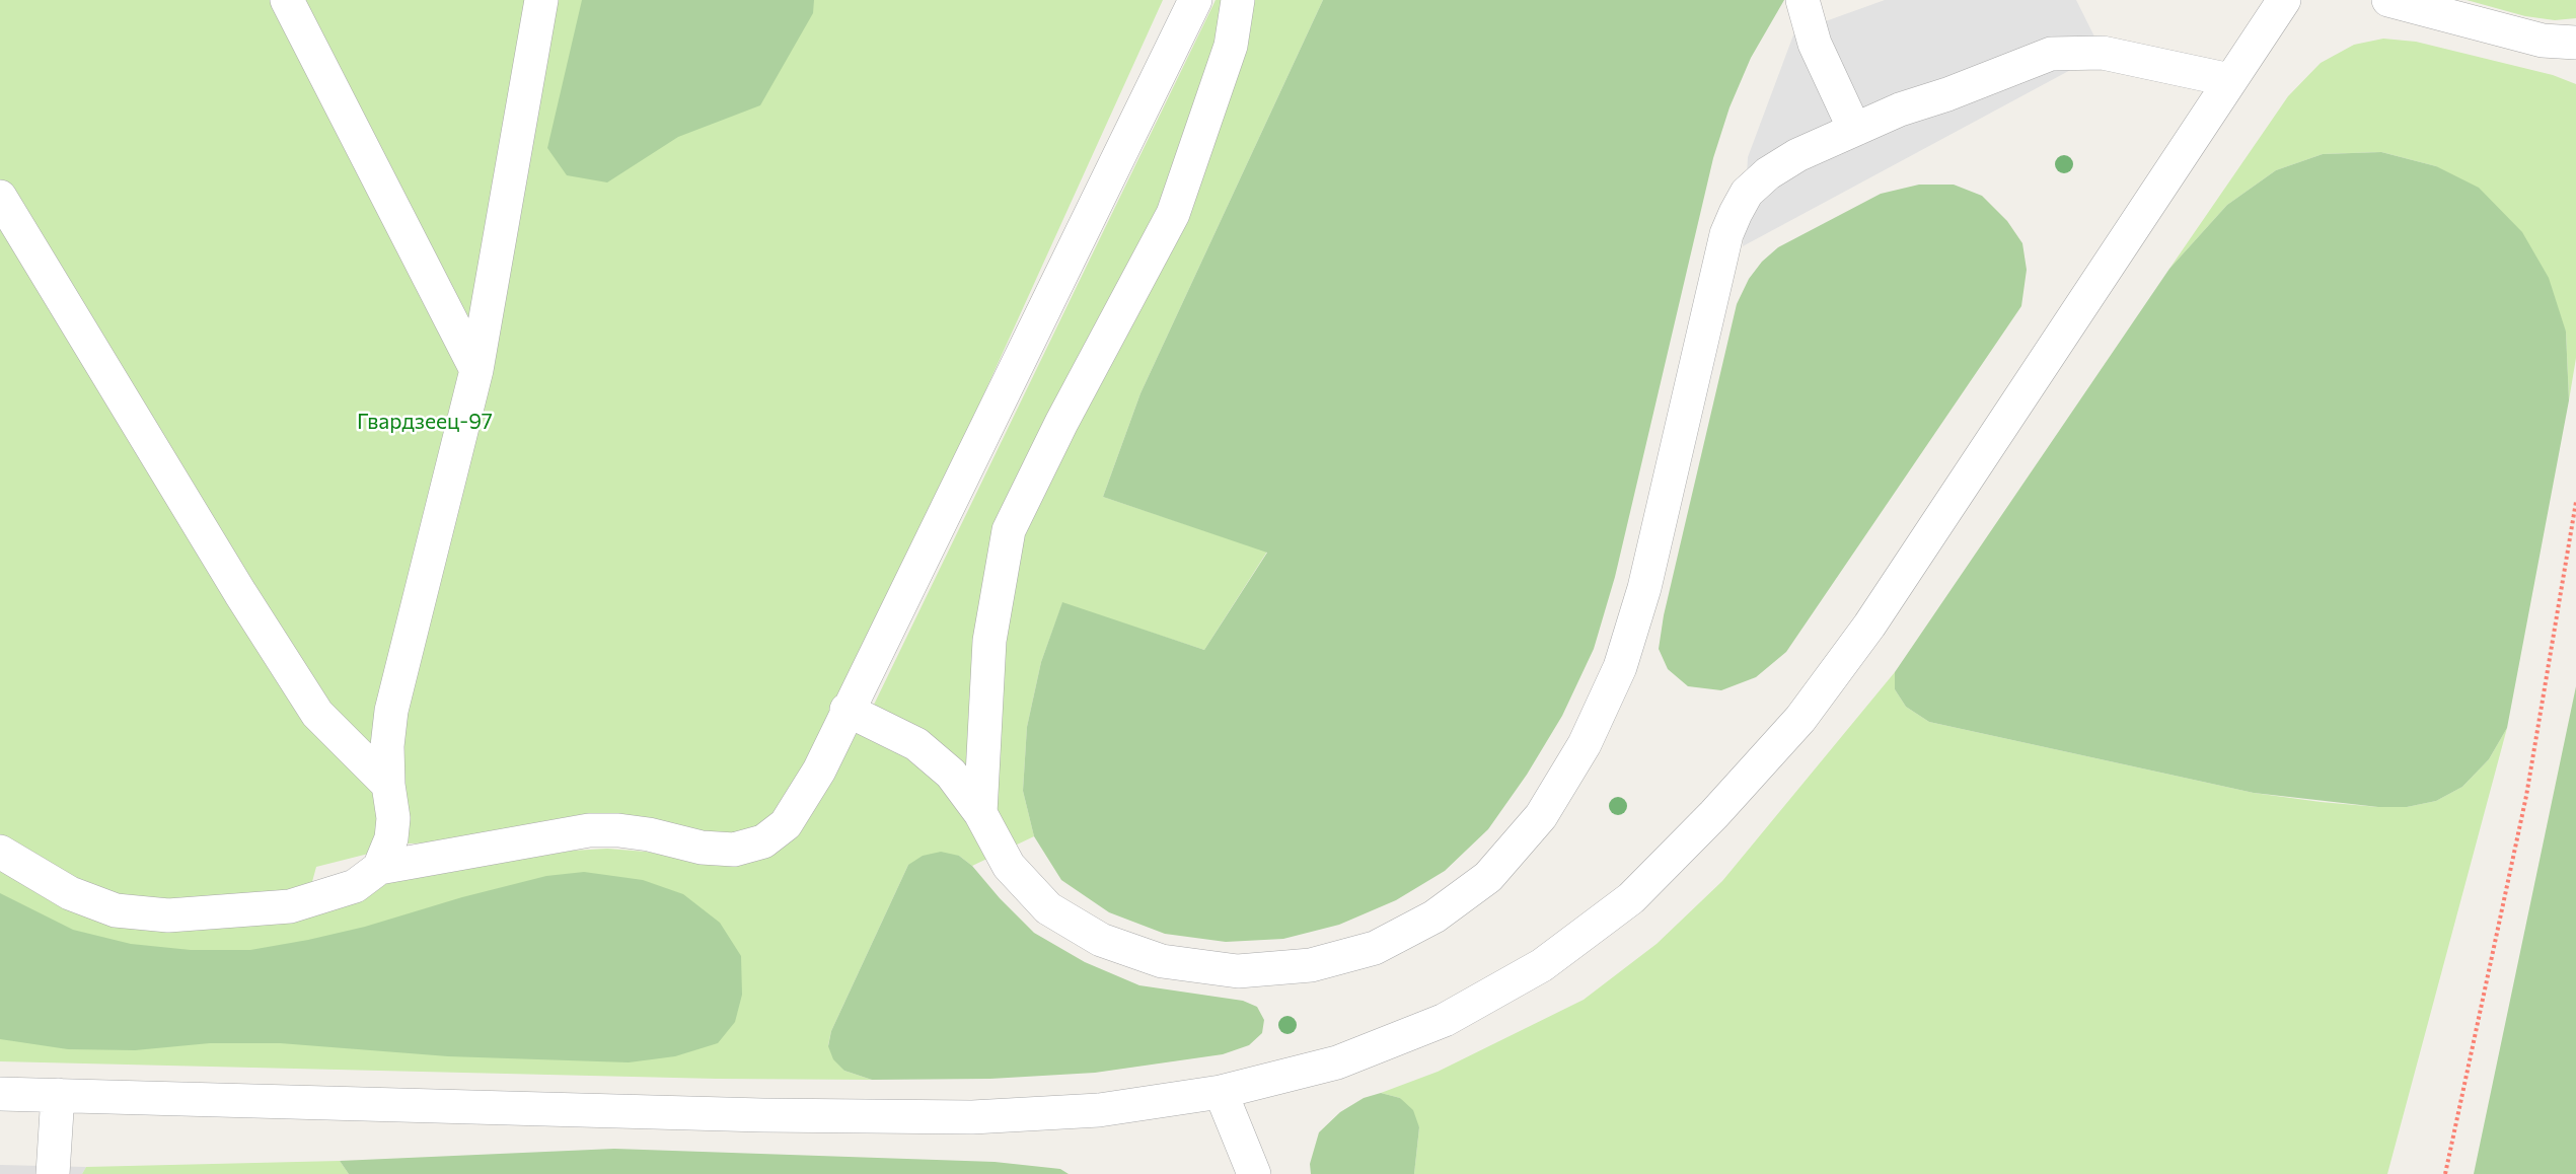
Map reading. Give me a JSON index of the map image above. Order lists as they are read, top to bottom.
{
  "parks": ["Гвардзеец-97"]
}
